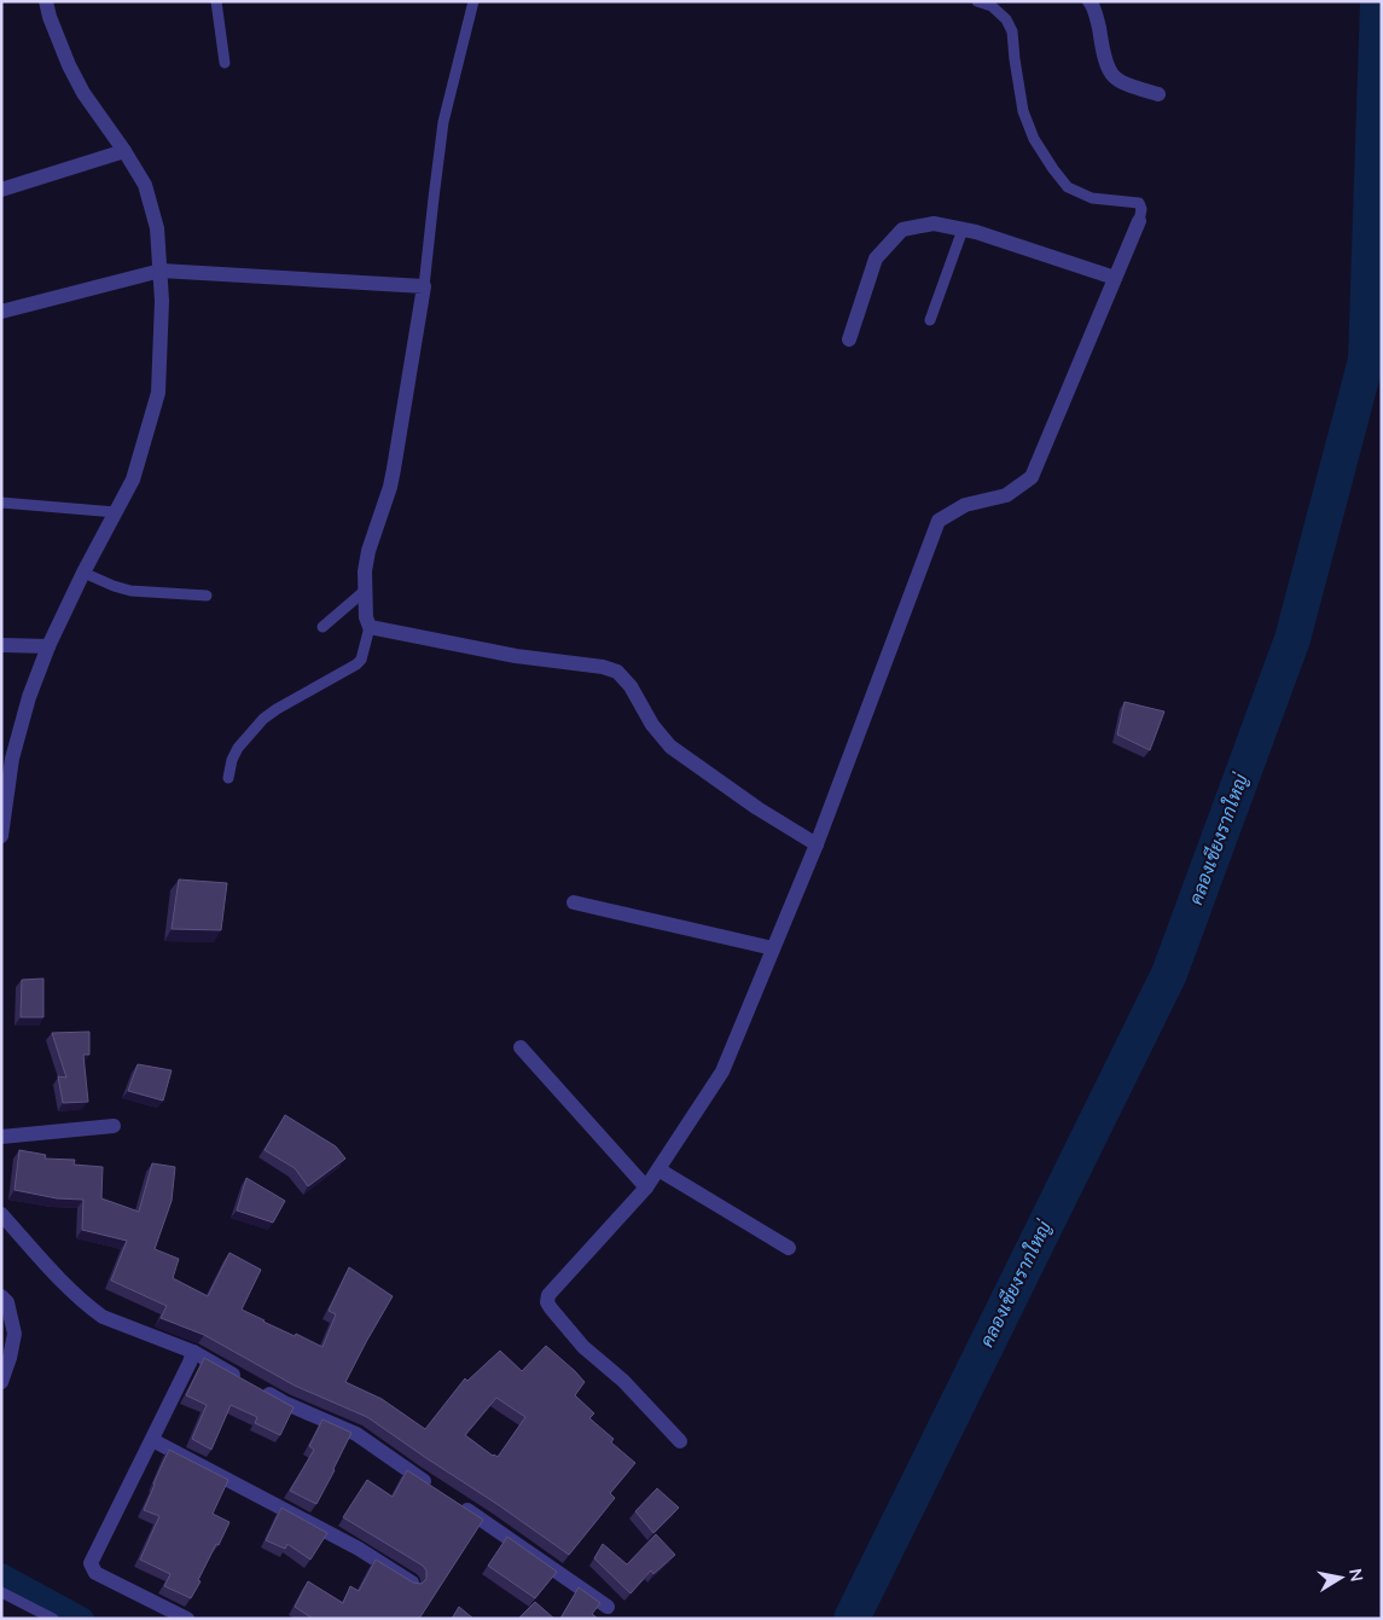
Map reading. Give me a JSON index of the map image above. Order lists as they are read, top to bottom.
{
  "water": ["คลองเชียงรากใหญ่"],
  "north": "right"
}
